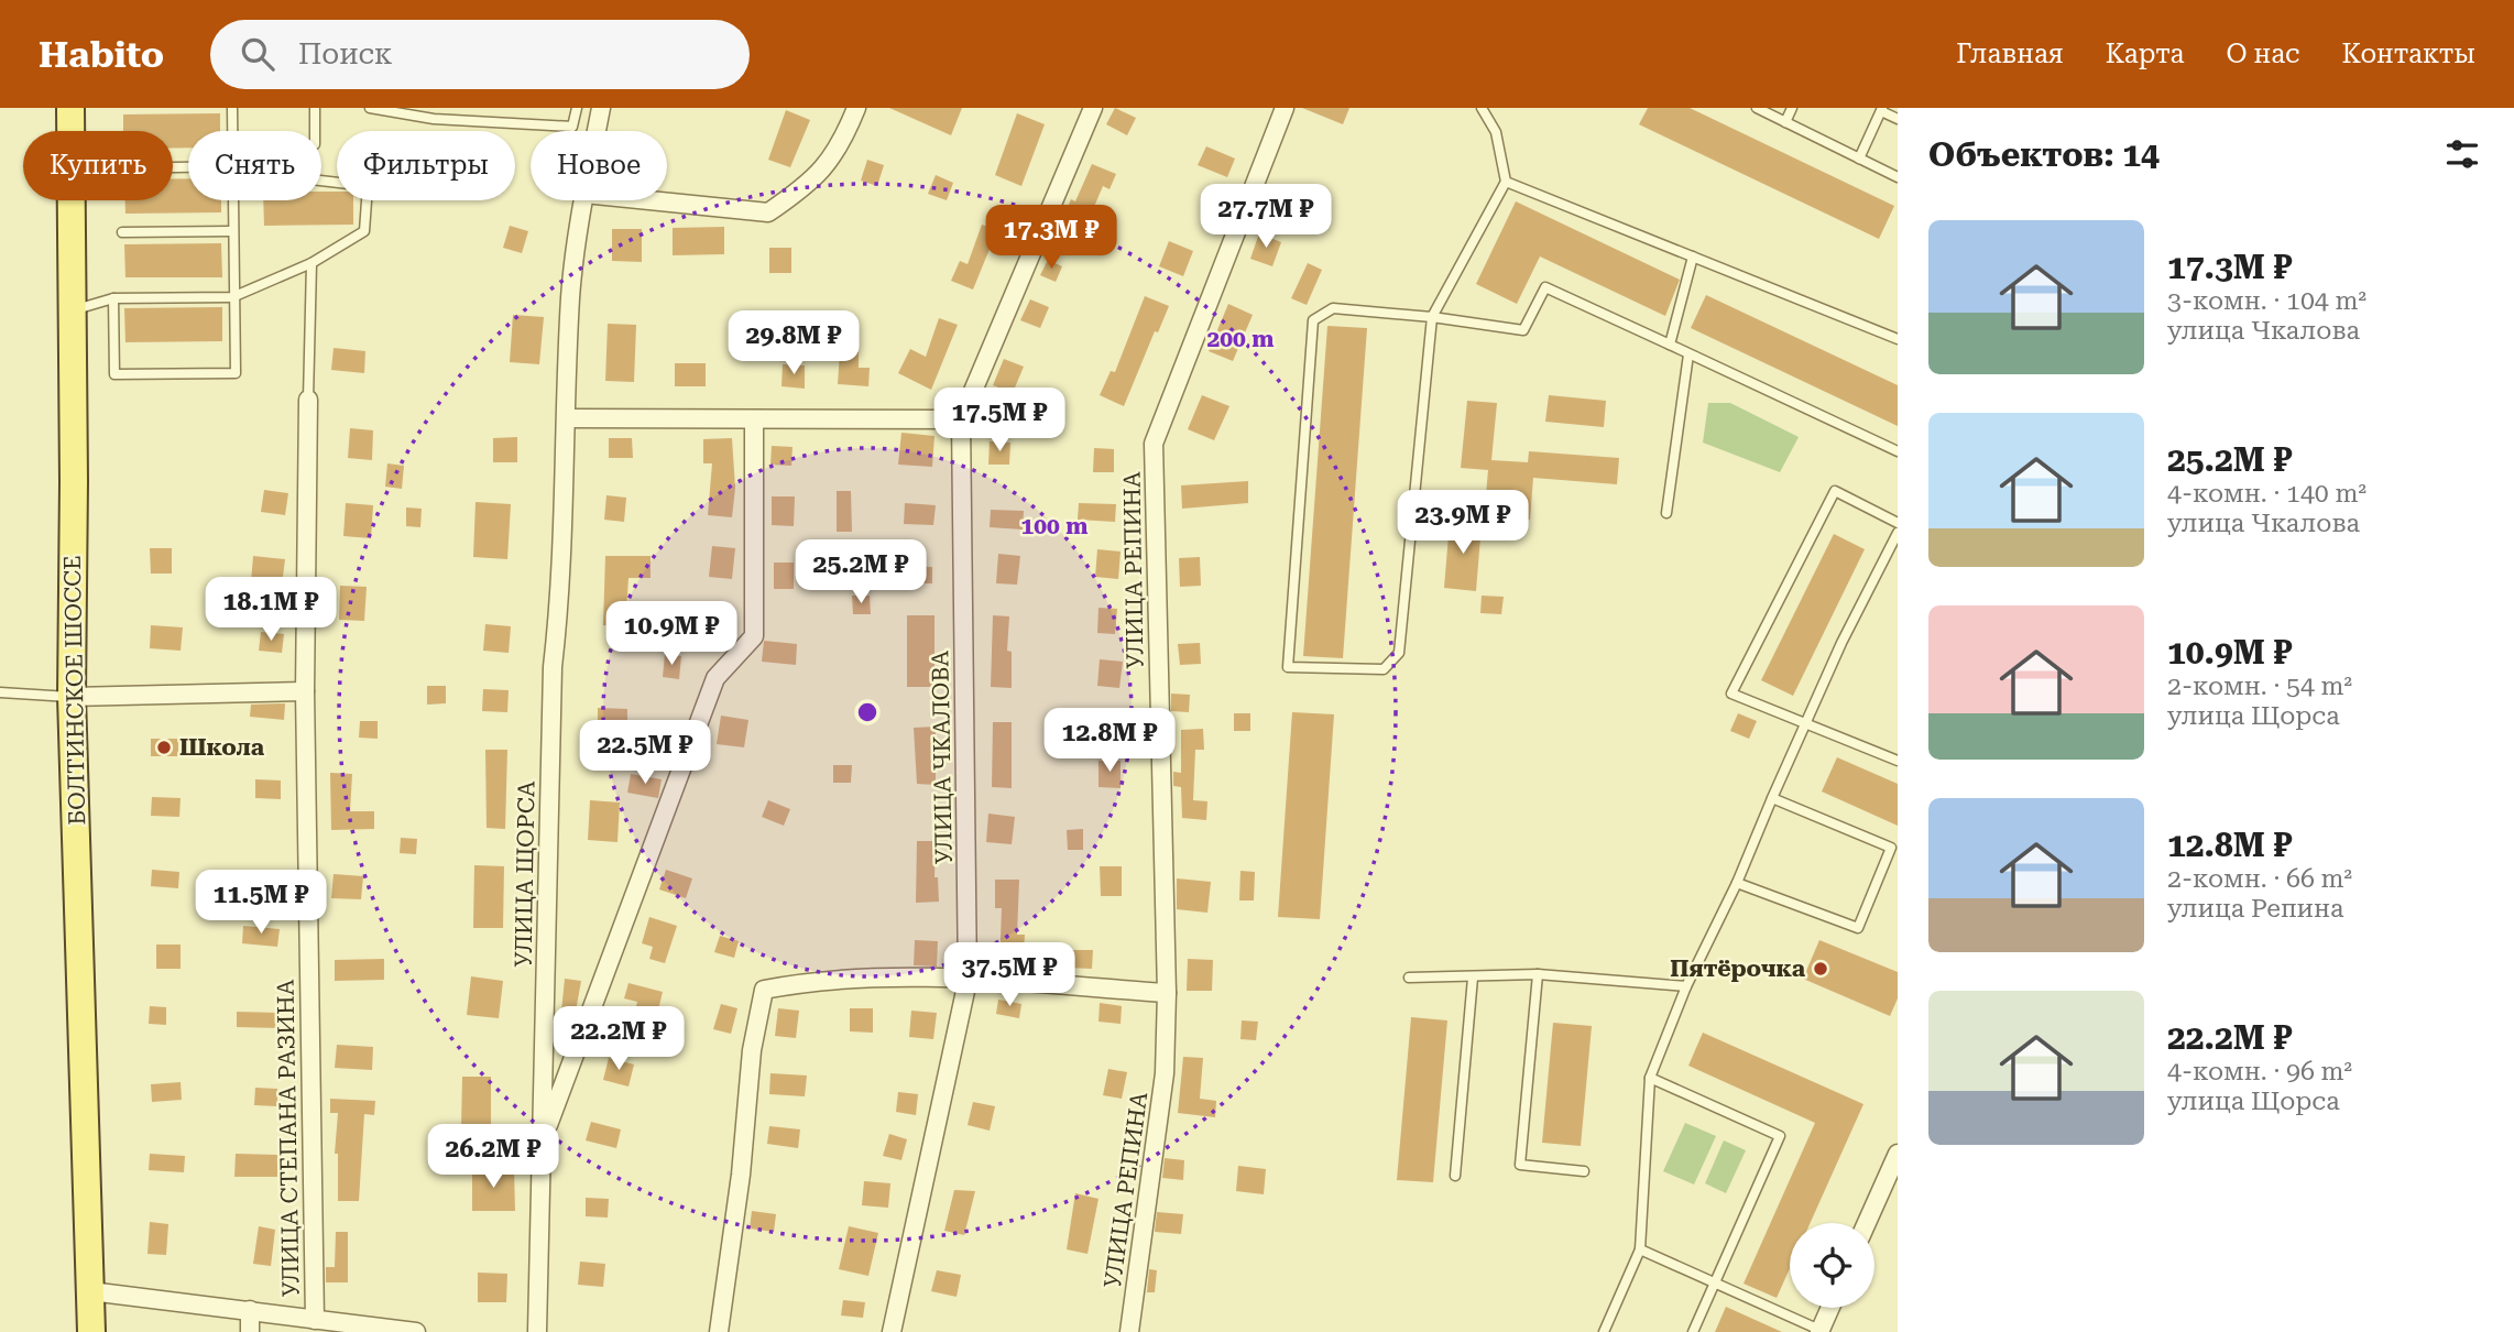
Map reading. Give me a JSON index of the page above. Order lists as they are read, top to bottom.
{
  "streets": {
    "main road": ["БОЛТИНСКОЕ ШОССЕ"],
    "street": [
      "УЛИЦА РЕПИНА",
      "УЛИЦА ЧКАЛОВА",
      "УЛИЦА ЩОРСА",
      "УЛИЦА СТЕПАНА РАЗИНА"
    ]
  },
  "places": ["Школа", "Пятёрочка"],
  "page": {
    "header": "Habito",
    "search": "Поиск",
    "nav": [
      "Главная",
      "Карта",
      "О нас",
      "Контакты"
    ],
    "heading": "Объектов: 14",
    "chip": [
      "Купить",
      "Снять",
      "Фильтры",
      "Новое"
    ],
    "price": [
      "27.7M ₽",
      "17.3M ₽",
      "29.8M ₽",
      "17.5M ₽",
      "23.9M ₽",
      "25.2M ₽",
      "18.1M ₽",
      "10.9M ₽",
      "12.8M ₽",
      "22.5M ₽",
      "11.5M ₽",
      "37.5M ₽",
      "22.2M ₽",
      "26.2M ₽"
    ],
    "list": [
      {
        "name": "17.3M ₽",
        "note": "3-комн. · 104 m² · улица Чкалова"
      },
      {
        "name": "25.2M ₽",
        "note": "4-комн. · 140 m² · улица Чкалова"
      },
      {
        "name": "10.9M ₽",
        "note": "2-комн. · 54 m² · улица Щорса"
      },
      {
        "name": "12.8M ₽",
        "note": "2-комн. · 66 m² · улица Репина"
      },
      {
        "name": "22.2M ₽",
        "note": "4-комн. · 96 m² · улица Щорса"
      }
    ]
  },
  "rings": ["200 m", "100 m"]
}
